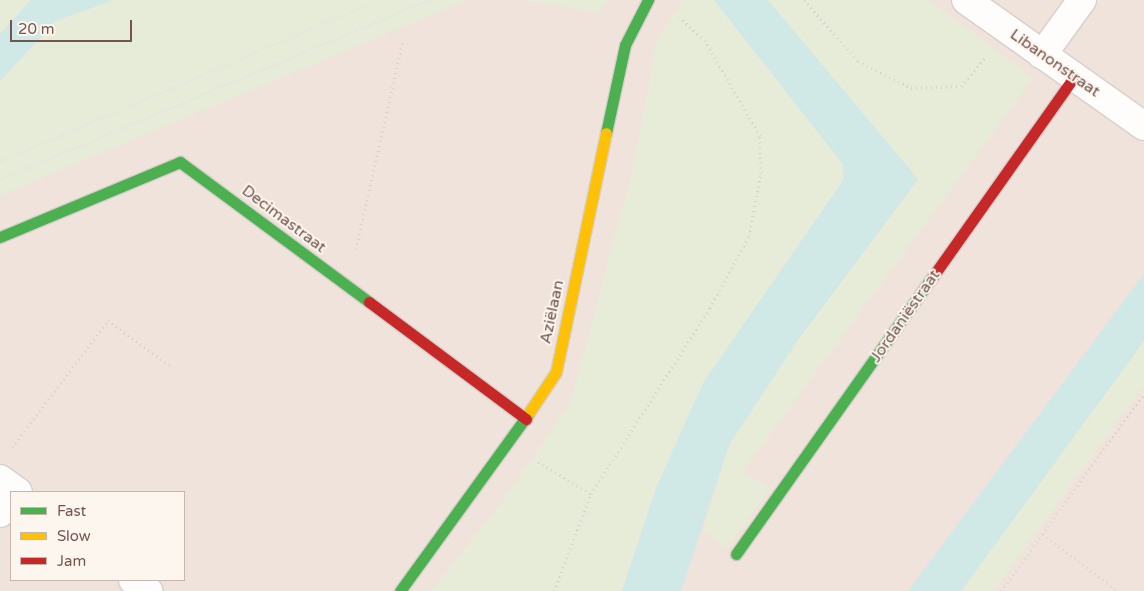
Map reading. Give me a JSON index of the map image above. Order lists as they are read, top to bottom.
{
  "streets": {
    "street": [
      "Libanonstraat",
      "Decimastraat",
      "Aziëlaan",
      "Jordaniëstraat"
    ]
  },
  "crossings": [
    ["Libanonstraat", "Jordaniëstraat"],
    ["Decimastraat", "Aziëlaan"]
  ],
  "legend": ["Fast", "Slow", "Jam"],
  "scale_bar": "20 m"
}
